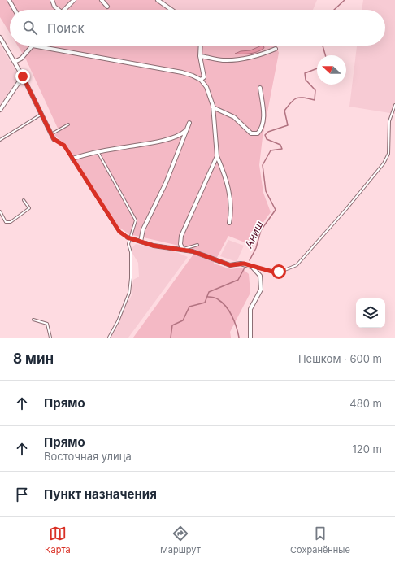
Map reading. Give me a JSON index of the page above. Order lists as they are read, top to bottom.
{
  "water": ["Аниш"],
  "north": "left",
  "page": {
    "search": "Поиск",
    "heading": ["8 мин", "Пешком · 600 m"],
    "list": [
      ["Прямо", "480 m"],
      ["Прямо", "Восточная улица", "120 m"],
      "Пункт назначения"
    ],
    "nav": ["Карта", "Маршрут", "Сохранённые"]
  }
}
